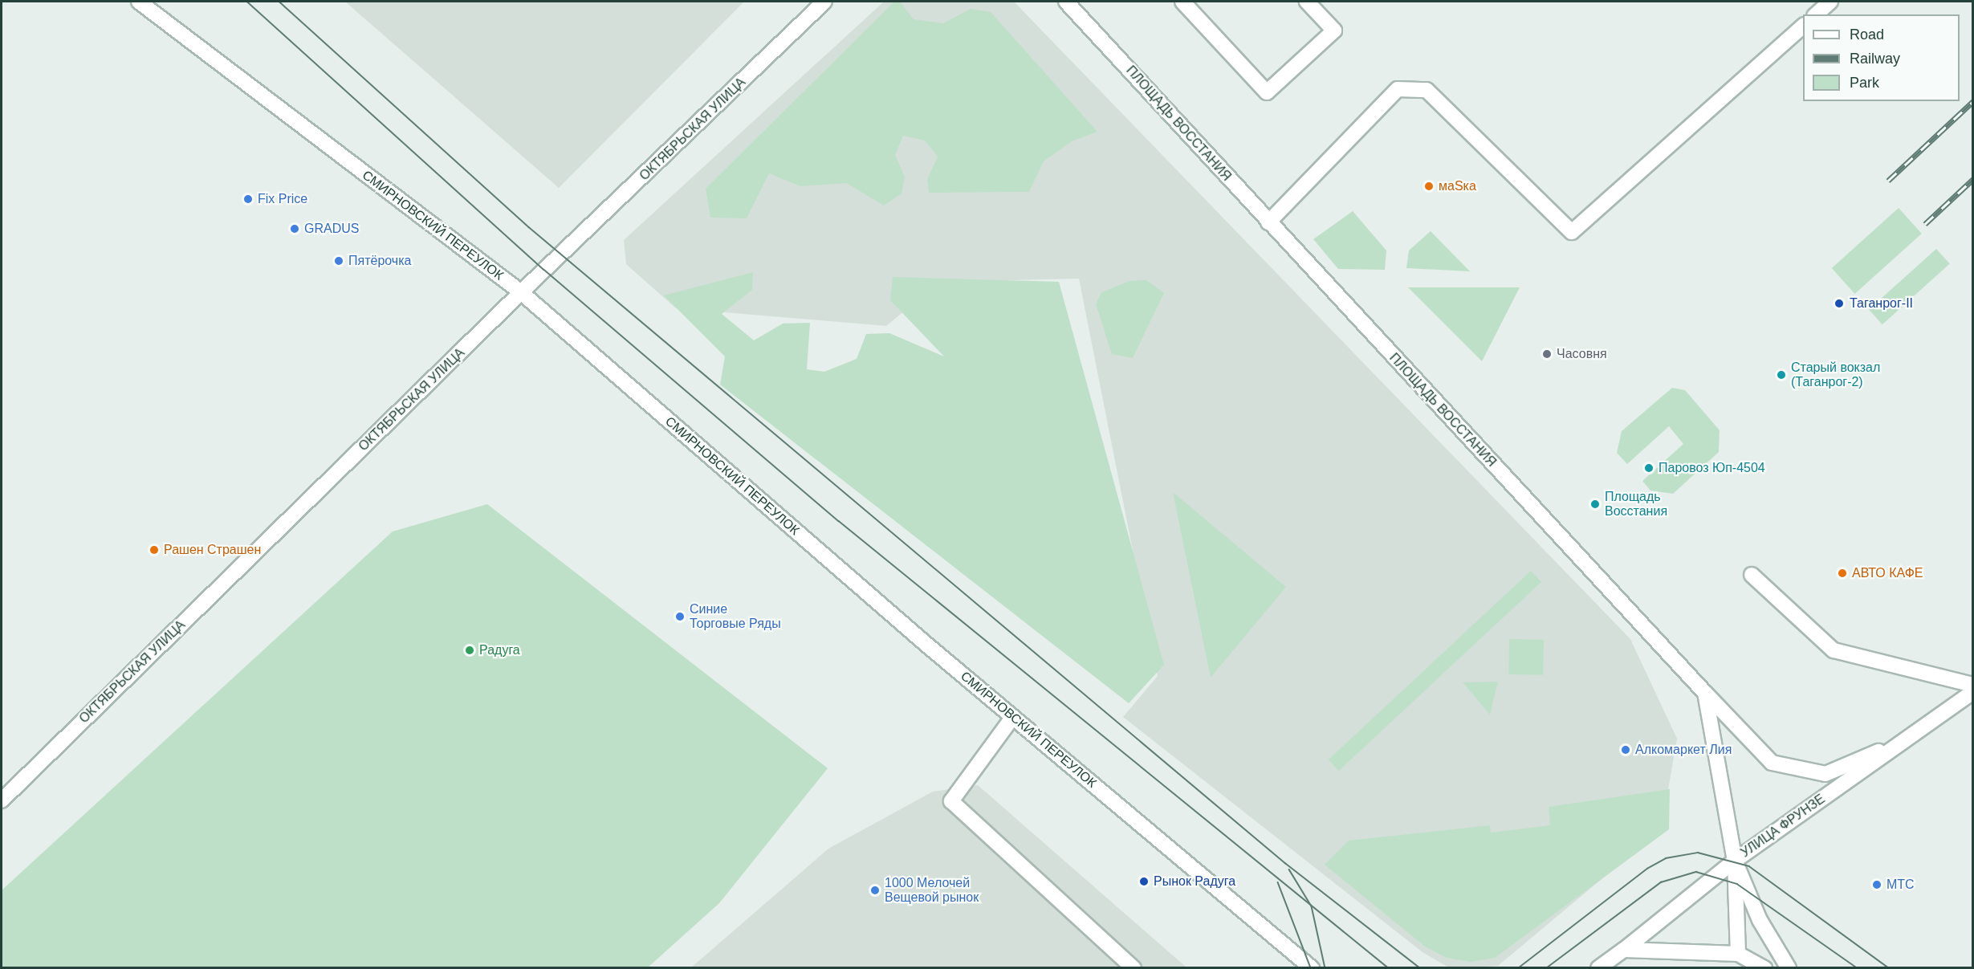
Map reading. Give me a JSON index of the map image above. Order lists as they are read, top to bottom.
{
  "streets": {
    "main road": [
      "ПЛОЩАДЬ ВОССТАНИЯ",
      "ОКТЯБРЬСКАЯ УЛИЦА",
      "СМИРНОВСКИЙ ПЕРЕУЛОК",
      "УЛИЦА ФРУНЗЕ"
    ]
  },
  "crossings": [
    ["ПЛОЩАДЬ ВОССТАНИЯ", "УЛИЦА ФРУНЗЕ"],
    ["ОКТЯБРЬСКАЯ УЛИЦА", "СМИРНОВСКИЙ ПЕРЕУЛОК"]
  ],
  "places": [
    "маSка",
    "Fix Price",
    "GRADUS",
    "Пятёрочка",
    "Таганрог-II",
    "Часовня",
    "Старый вокзал (Таганрог-2)",
    "Паровоз Юп-4504",
    "Площадь Восстания",
    "Рашен Страшен",
    "АВТО КАФЕ",
    "Синие Торговые Ряды",
    "Радуга",
    "Алкомаркет Лия",
    "Рынок Радуга",
    "МТС",
    "1000 Мелочей Вещевой рынок"
  ],
  "legend": ["Road", "Railway", "Park"]
}
